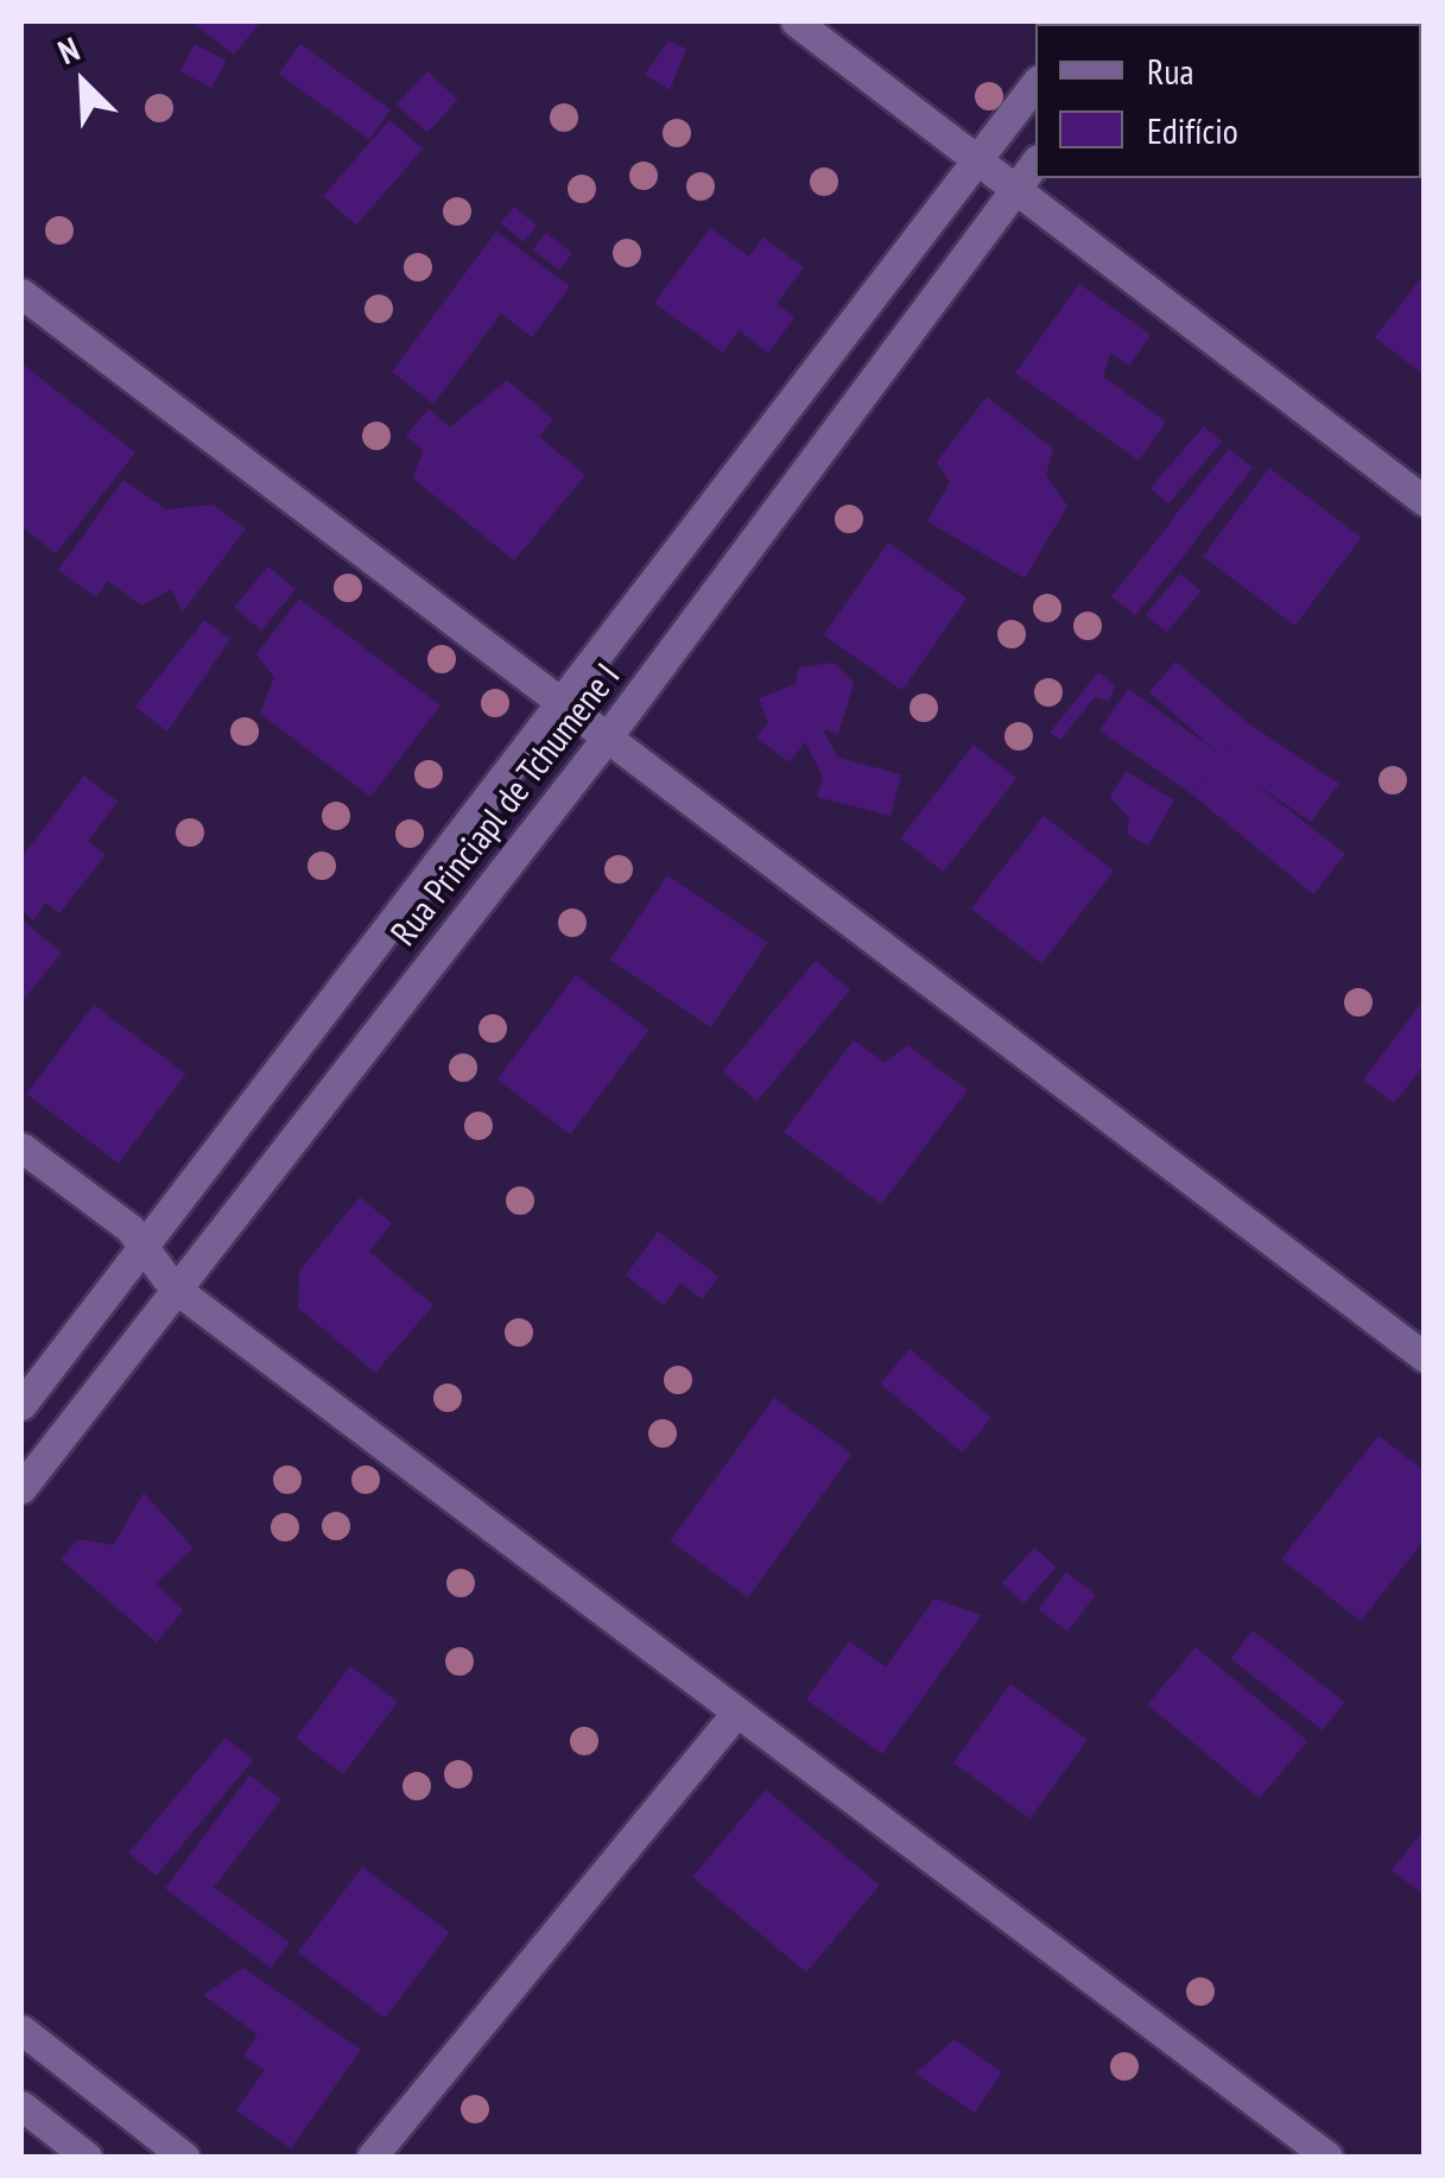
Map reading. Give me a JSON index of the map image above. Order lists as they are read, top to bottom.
{
  "streets": {
    "street": ["Rua Princiapl de Tchumene I"]
  },
  "legend": ["Rua", "Edifício"],
  "north": "top left"
}
